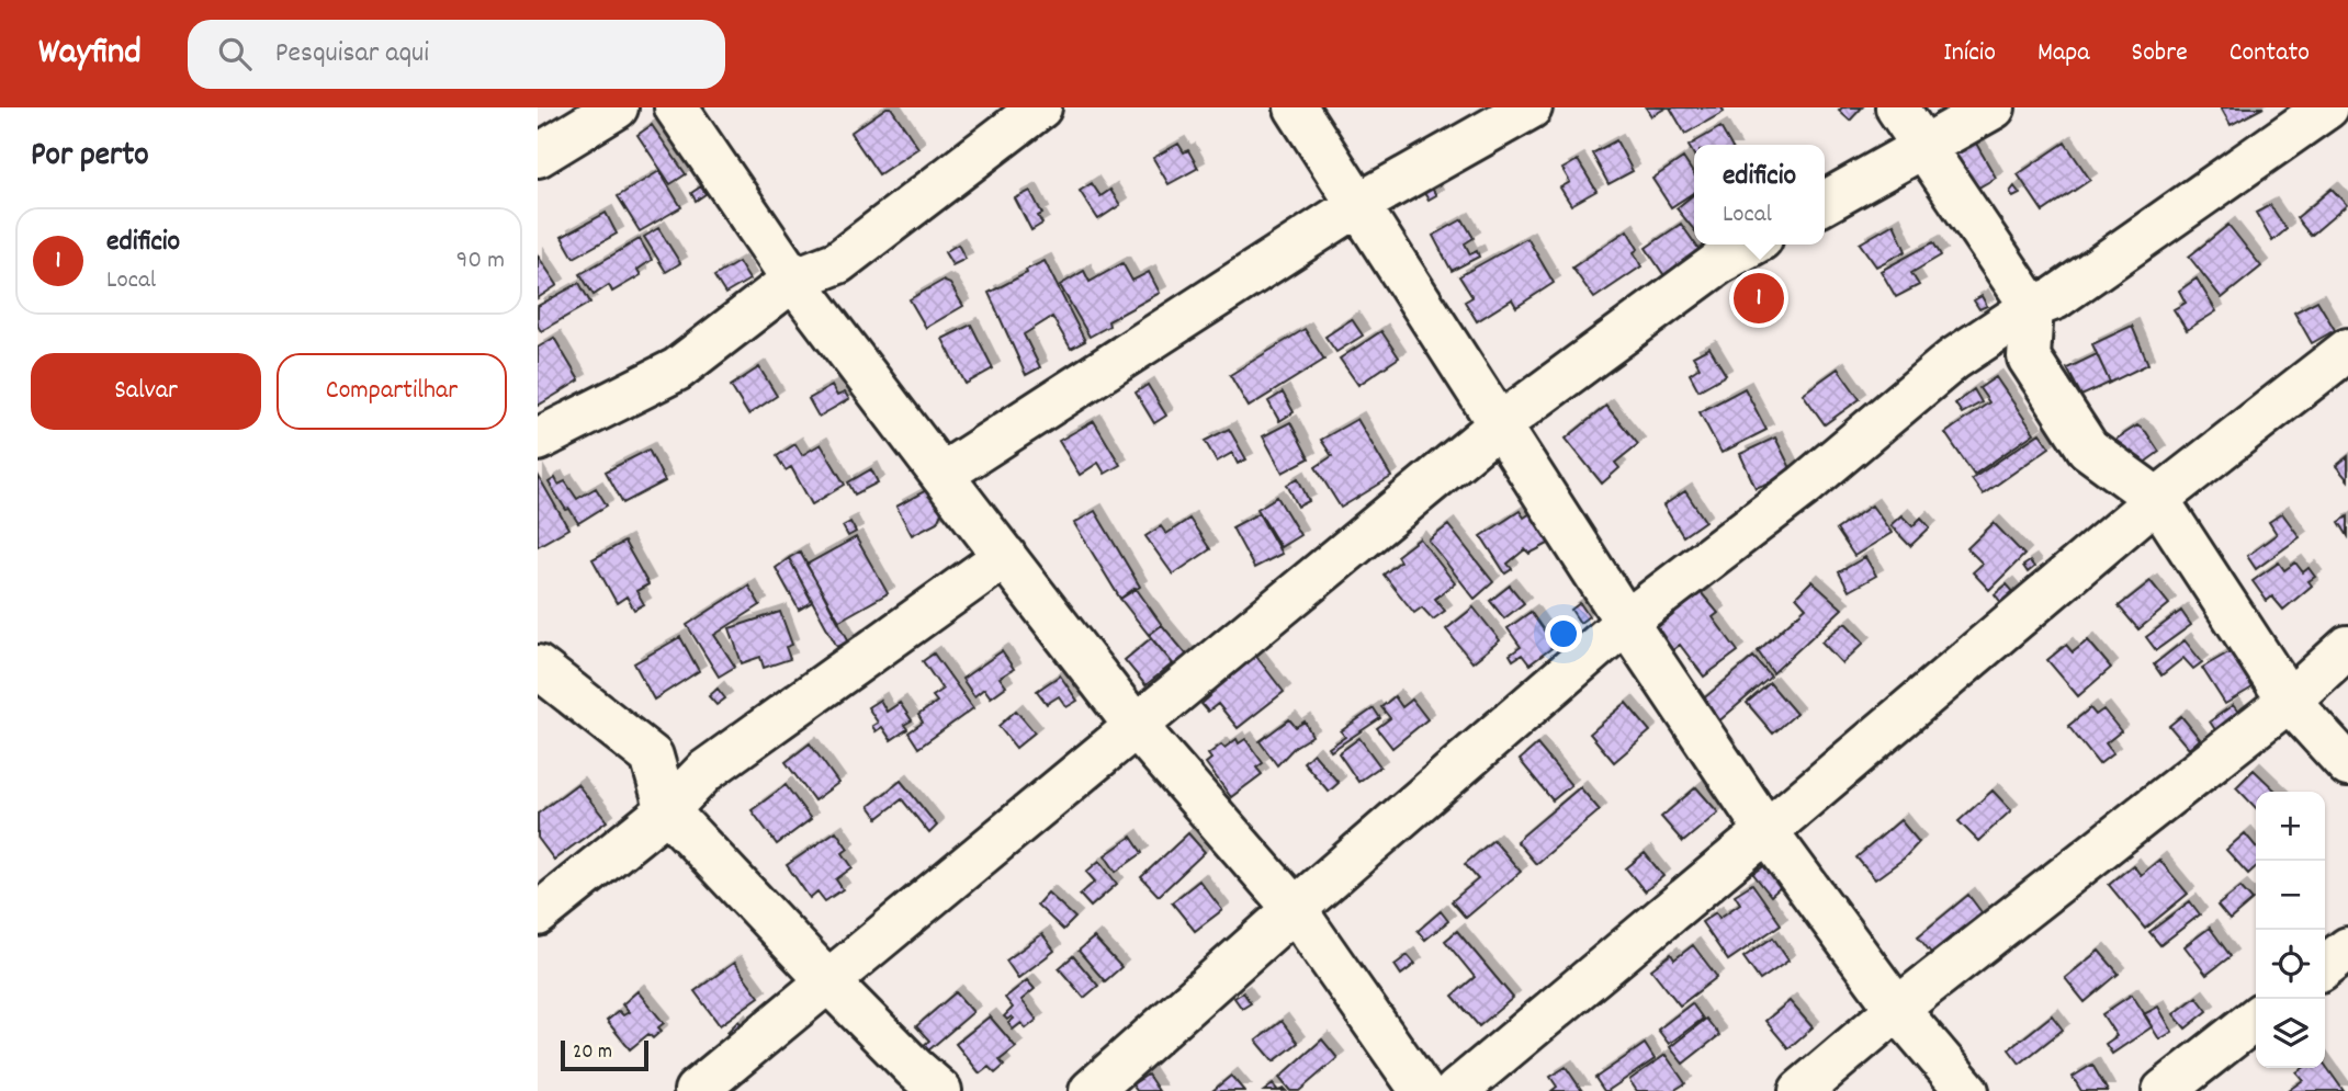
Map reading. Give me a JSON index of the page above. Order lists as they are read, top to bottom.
{
  "scale_bar": "20 m",
  "page": {
    "header": "Wayfind",
    "search": "Pesquisar aqui",
    "nav": [
      "Início",
      "Mapa",
      "Sobre",
      "Contato"
    ],
    "heading": "Por perto",
    "popup": ["edificio", "Local"],
    "list": [
      {
        "mark": "1",
        "name": "edificio",
        "note": "Local",
        "value": "90 m"
      }
    ],
    "pins": "1",
    "buttons": ["Salvar", "Compartilhar"],
    "map_buttons": ["+", "−"],
    "scale": "20 m"
  }
}
